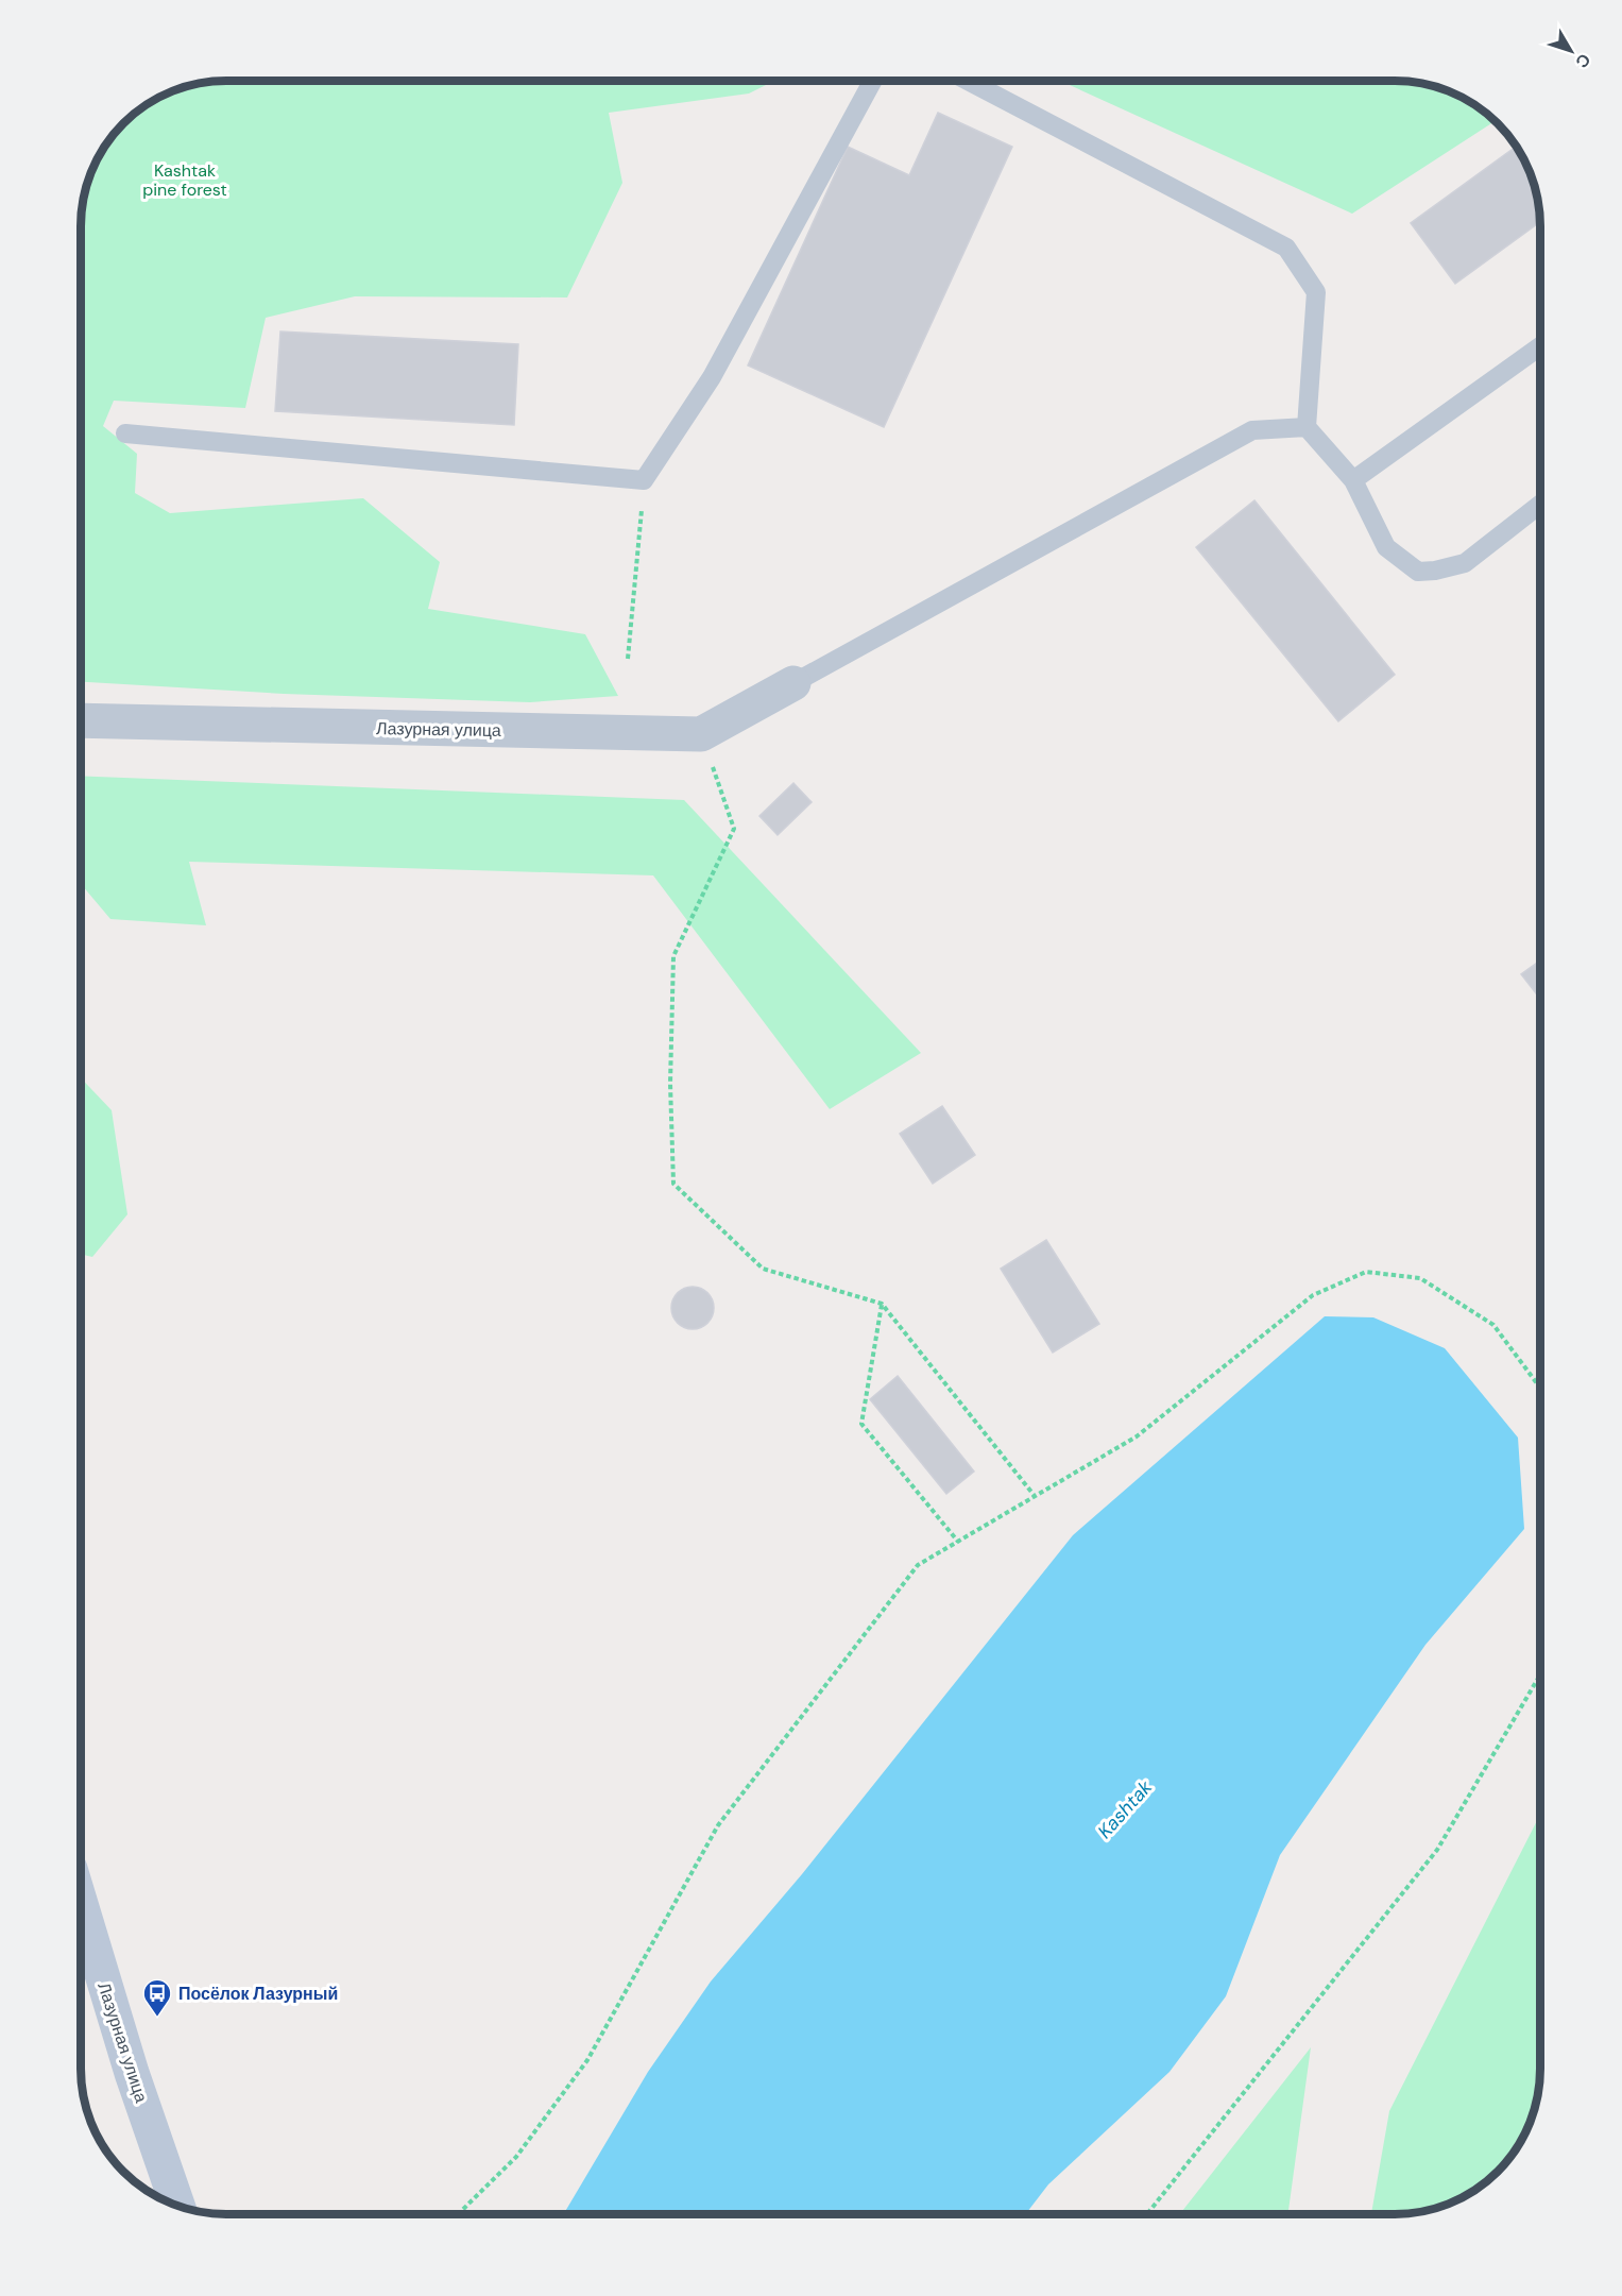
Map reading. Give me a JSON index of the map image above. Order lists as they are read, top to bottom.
{
  "streets": {
    "main road": ["Лазурная улица"]
  },
  "water": ["Kashtak"],
  "parks": ["Kashtak pine forest"],
  "places": {
    "bus stop": ["Посёлок Лазурный"]
  },
  "north": "bottom right"
}
